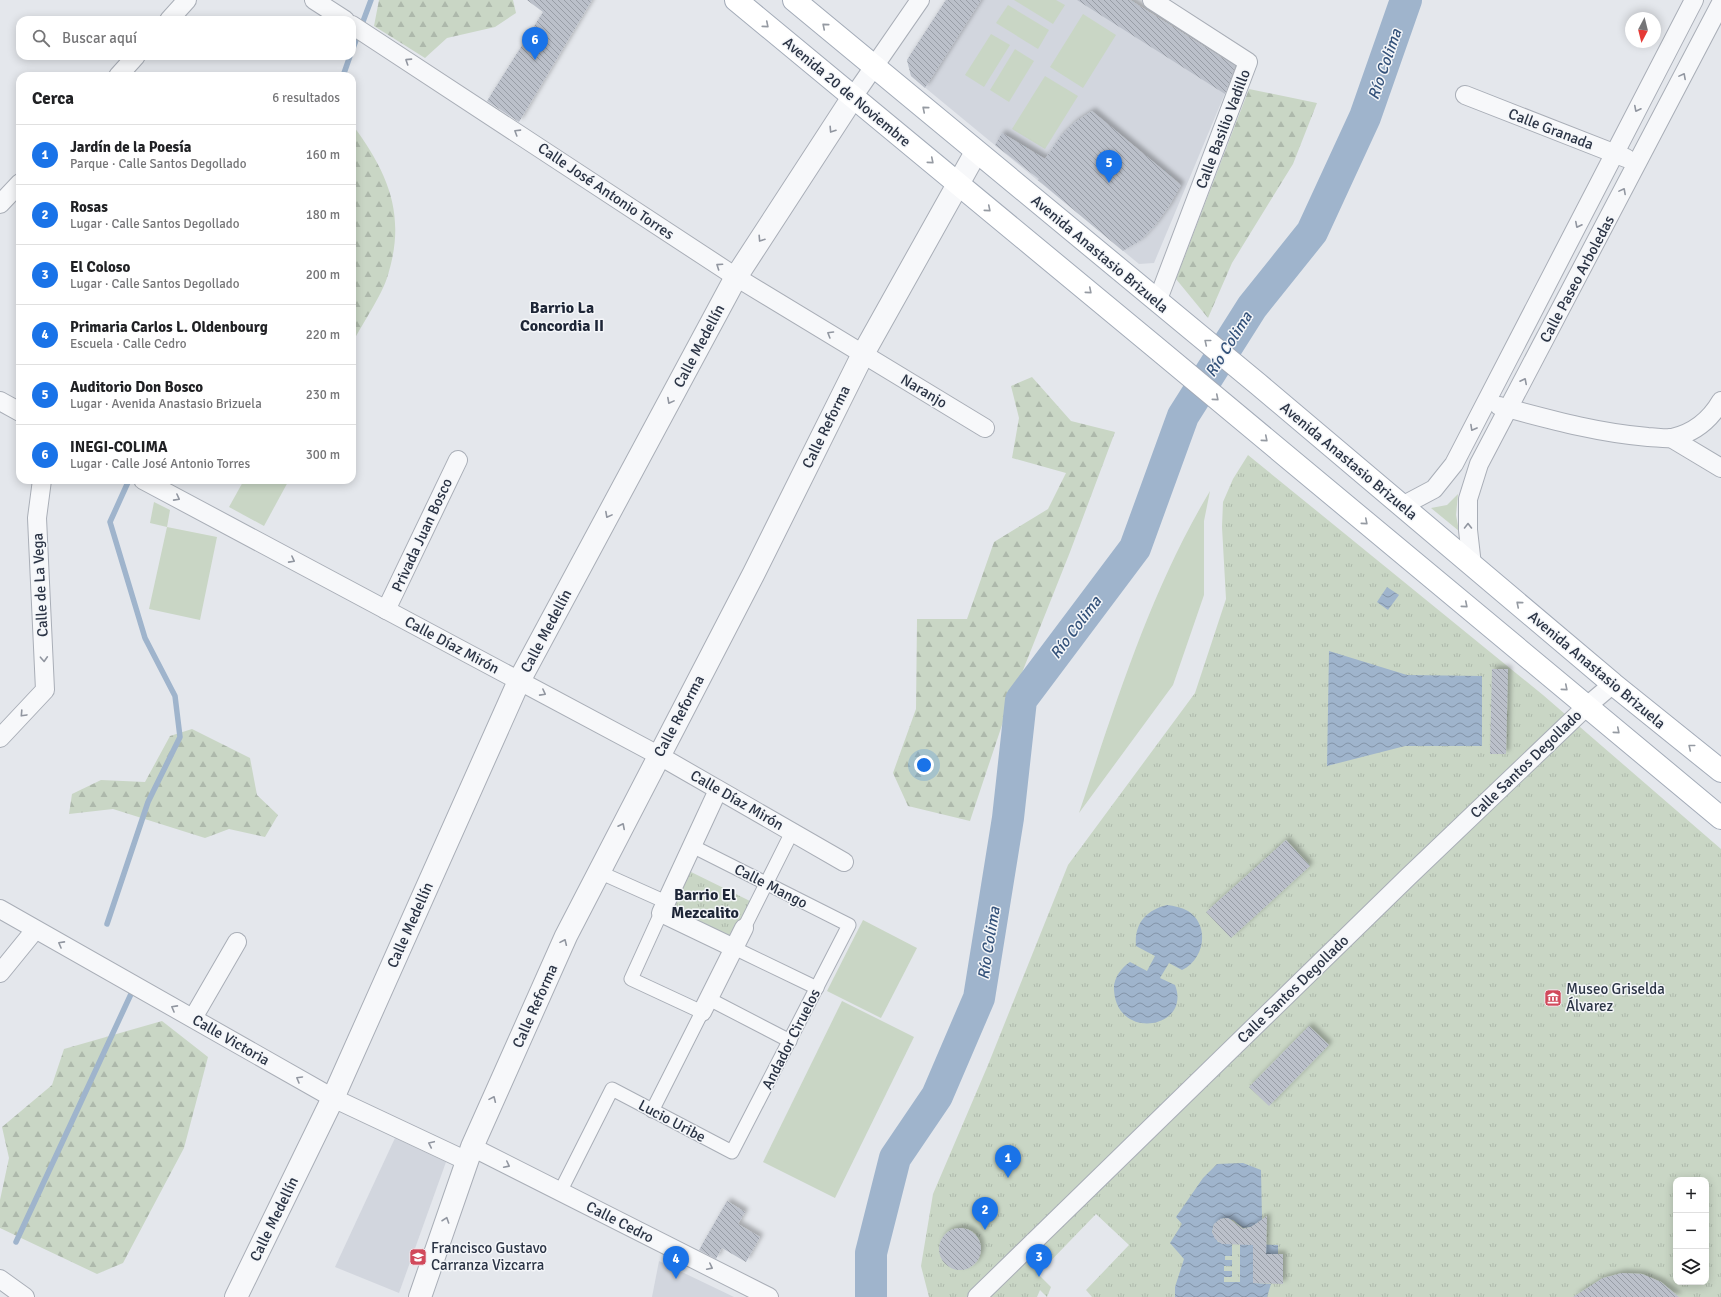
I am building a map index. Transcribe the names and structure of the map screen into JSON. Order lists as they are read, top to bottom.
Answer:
{
  "streets": {
    "main road": ["Avenida 20 de Noviembre", "Avenida Anastasio Brizuela"],
    "street": [
      "Calle Basilio Vadillo",
      "Calle Granada",
      "Calle José Antonio Torres",
      "Calle Paseo Arboledas",
      "Calle Medellín",
      "Naranjo",
      "Calle Reforma",
      "Privada Juan Bosco",
      "Calle de La Vega",
      "Calle Díaz Mirón",
      "Calle Santos Degollado",
      "Calle Mango",
      "Andador Ciruelos",
      "Calle Victoria",
      "Lucio Uribe",
      "Calle Cedro"
    ]
  },
  "crossings": [
    ["Avenida 20 de Noviembre", "Calle Medellín"],
    ["Avenida 20 de Noviembre", "Calle Reforma"],
    ["Calle Basilio Vadillo", "Avenida Anastasio Brizuela"],
    ["Calle Granada", "Calle Paseo Arboledas"],
    ["Calle José Antonio Torres", "Calle Medellín"],
    ["Calle José Antonio Torres", "Naranjo"],
    ["Calle José Antonio Torres", "Calle Reforma"],
    ["Avenida Anastasio Brizuela", "Calle Paseo Arboledas"],
    ["Avenida Anastasio Brizuela", "Calle Reforma"],
    ["Avenida Anastasio Brizuela", "Calle Santos Degollado"],
    ["Calle Medellín", "Calle Díaz Mirón"],
    ["Calle Medellín", "Calle Victoria"],
    ["Naranjo", "Calle Reforma"],
    ["Calle Reforma", "Calle Díaz Mirón"],
    ["Calle Reforma", "Calle Victoria"],
    ["Calle Reforma", "Calle Cedro"],
    ["Privada Juan Bosco", "Calle Díaz Mirón"],
    ["Calle Mango", "Andador Ciruelos"],
    ["Andador Ciruelos", "Lucio Uribe"],
    ["Calle Victoria", "Calle Cedro"],
    ["Lucio Uribe", "Calle Cedro"]
  ],
  "one_way": [
    "Calle José Antonio Torres",
    "Calle Medellín",
    "Calle de La Vega",
    "Calle Díaz Mirón",
    "Calle Victoria",
    "Calle Cedro"
  ],
  "districts": ["Barrio La Concordia II", "Barrio El Mezcalito"],
  "water": ["Río Colima"],
  "places": {
    "museum": ["Museo Griselda Álvarez"],
    "school or university": ["Francisco Gustavo Carranza Vizcarra"]
  },
  "north": "bottom",
  "page": {
    "search": "Buscar aquí",
    "pins": [
      "6",
      "5",
      "1",
      "2",
      "3",
      "4"
    ],
    "heading": ["Cerca", "6 resultados"],
    "list": [
      {
        "mark": "1",
        "name": "Jardín de la Poesía",
        "note": "Parque · Calle Santos Degollado",
        "value": "160 m"
      },
      {
        "mark": "2",
        "name": "Rosas",
        "note": "Lugar · Calle Santos Degollado",
        "value": "180 m"
      },
      {
        "mark": "3",
        "name": "El Coloso",
        "note": "Lugar · Calle Santos Degollado",
        "value": "200 m"
      },
      {
        "mark": "4",
        "name": "Primaria Carlos L. Oldenbourg",
        "note": "Escuela · Calle Cedro",
        "value": "220 m"
      },
      {
        "mark": "5",
        "name": "Auditorio Don Bosco",
        "note": "Lugar · Avenida Anastasio Brizuela",
        "value": "230 m"
      },
      {
        "mark": "6",
        "name": "INEGI-COLIMA",
        "note": "Lugar · Calle José Antonio Torres",
        "value": "300 m"
      }
    ],
    "map_buttons": ["+", "−"]
  }
}
